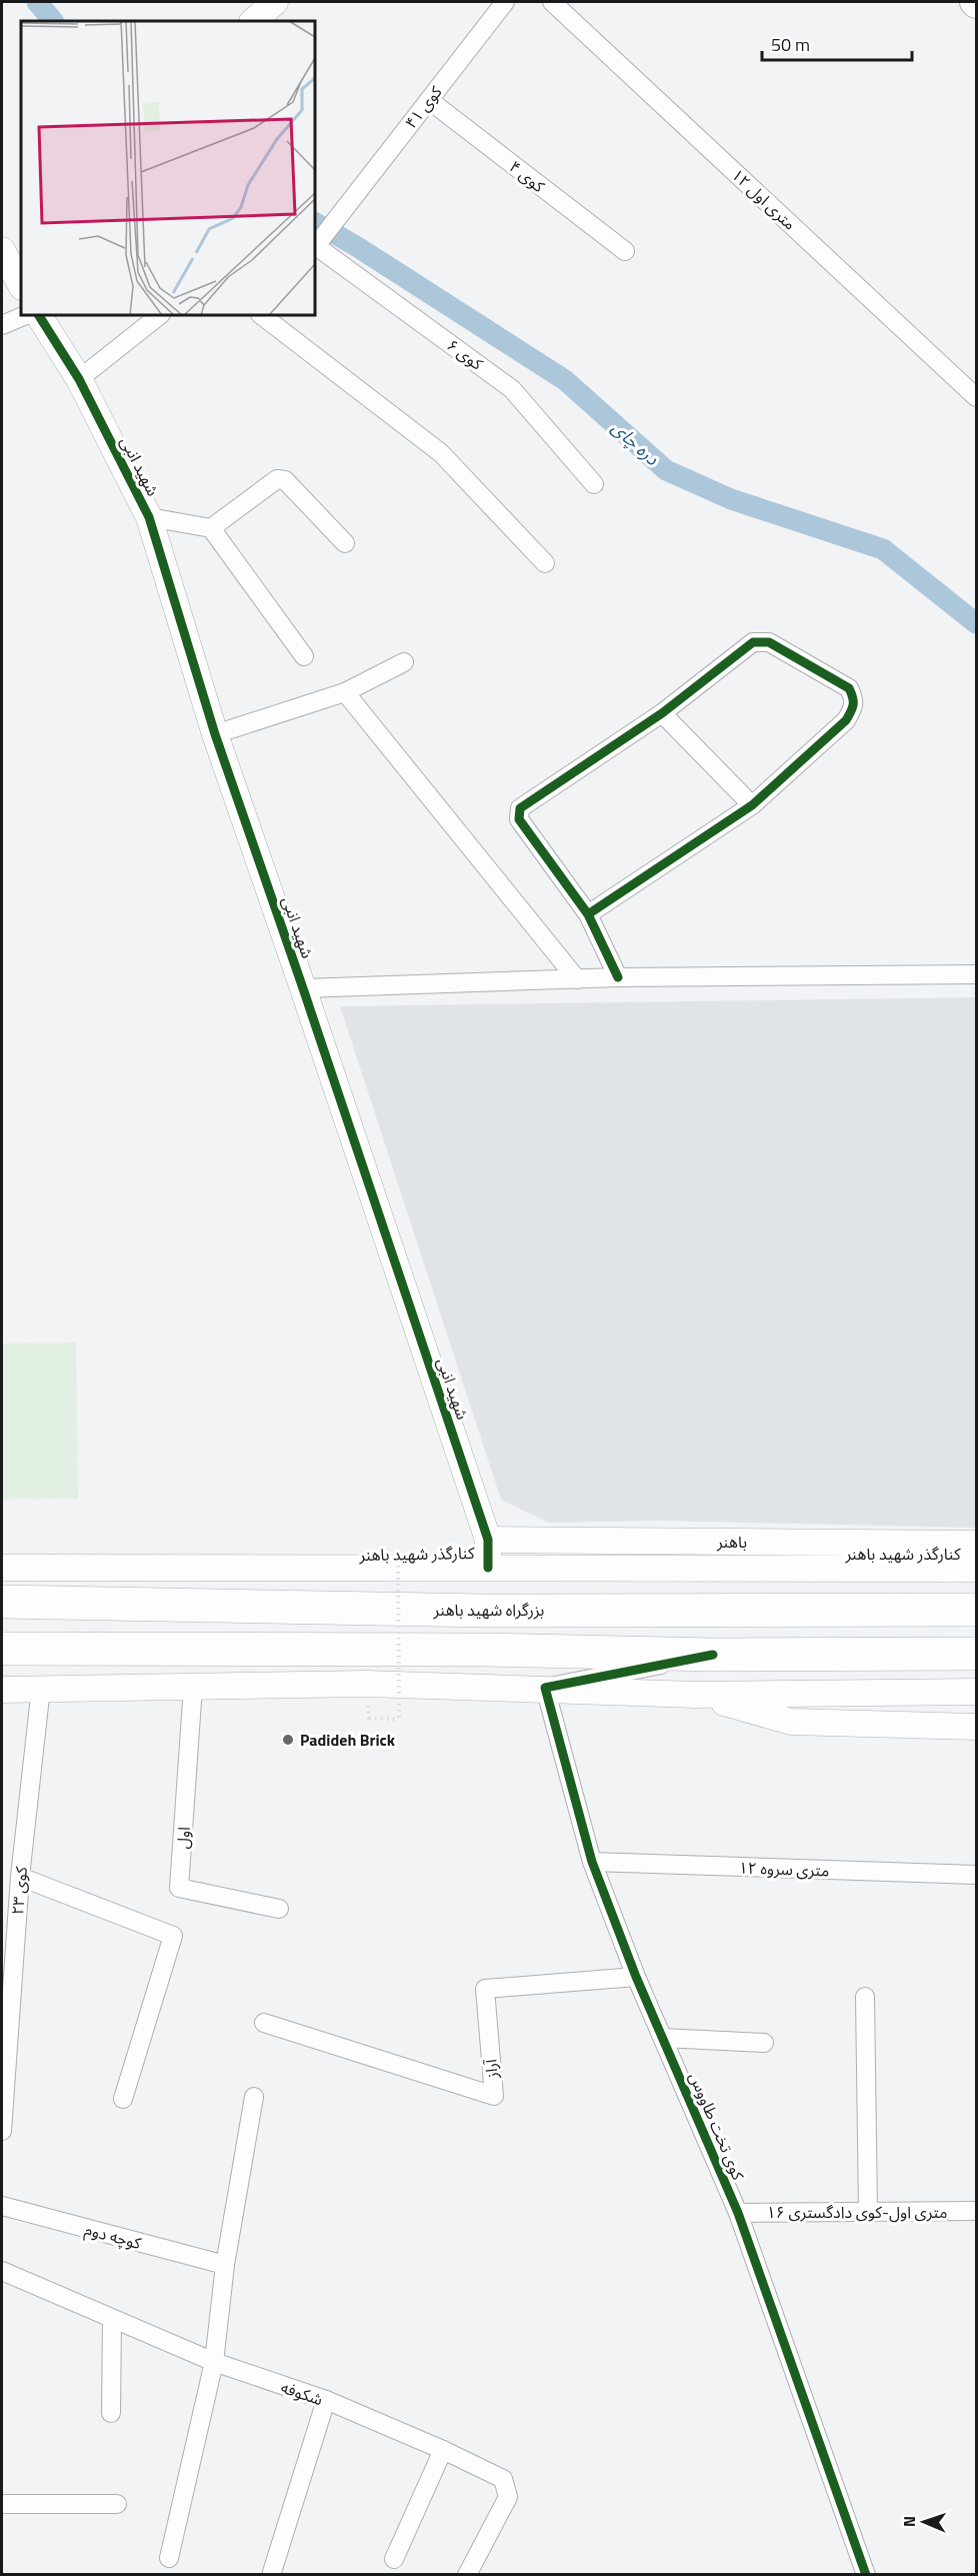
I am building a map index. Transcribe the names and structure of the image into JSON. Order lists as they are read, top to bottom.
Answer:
{
  "streets": {
    "highway": ["بزرگراه شهید باهنر"],
    "street": [
      "کوی ۴۱",
      "کوی ۴",
      "۱۲ متری اول",
      "کوی ۶",
      "شهید انبی",
      "باهنر",
      "کنارگذر شهید باهنر",
      "اول",
      "۱۲ متری سروه",
      "کوی ۲۳",
      "آراز",
      "کوی تخت طاووس",
      "۱۶ متری اول-کوی دادگستری",
      "کوچه دوم",
      "شکوفه"
    ]
  },
  "crossings": [
    ["کوی ۴۱", "کوی ۴"],
    ["کوی ۴۱", "کوی ۶"],
    ["شهید انبی", "باهنر"],
    ["شهید انبی", "کنارگذر شهید باهنر"],
    ["۱۲ متری سروه", "کوی تخت طاووس"],
    ["آراز", "کوی تخت طاووس"],
    ["کوی تخت طاووس", "۱۶ متری اول-کوی دادگستری"]
  ],
  "water": ["دره چای"],
  "places": ["Padideh Brick"],
  "scale_bar": "50 m",
  "north": "left"
}
